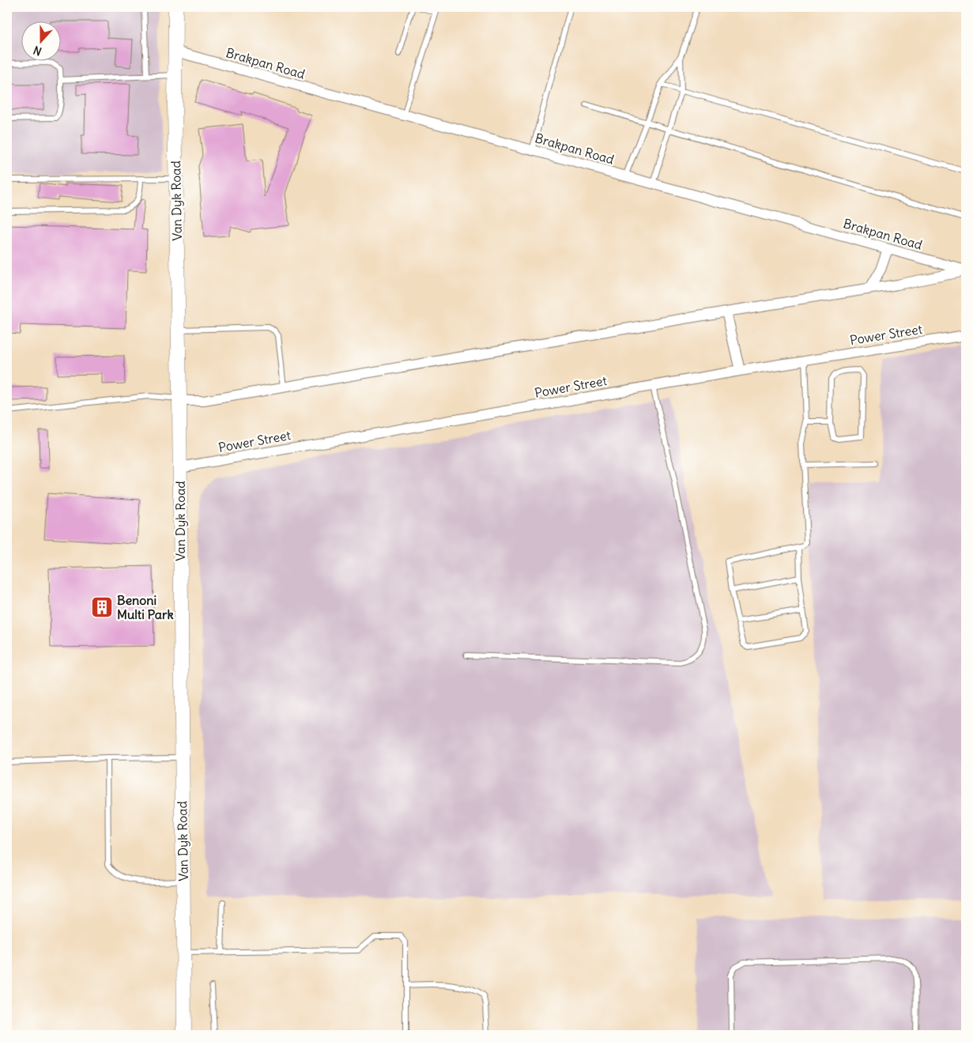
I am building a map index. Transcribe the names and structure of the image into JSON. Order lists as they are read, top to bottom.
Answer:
{
  "streets": {
    "main road": ["Van Dyk Road"],
    "street": ["Brakpan Road", "Power Street"]
  },
  "crossings": [
    ["Brakpan Road", "Van Dyk Road"],
    ["Van Dyk Road", "Power Street"]
  ],
  "places": {
    "building": ["Benoni Multi Park"]
  },
  "north": "bottom"
}
